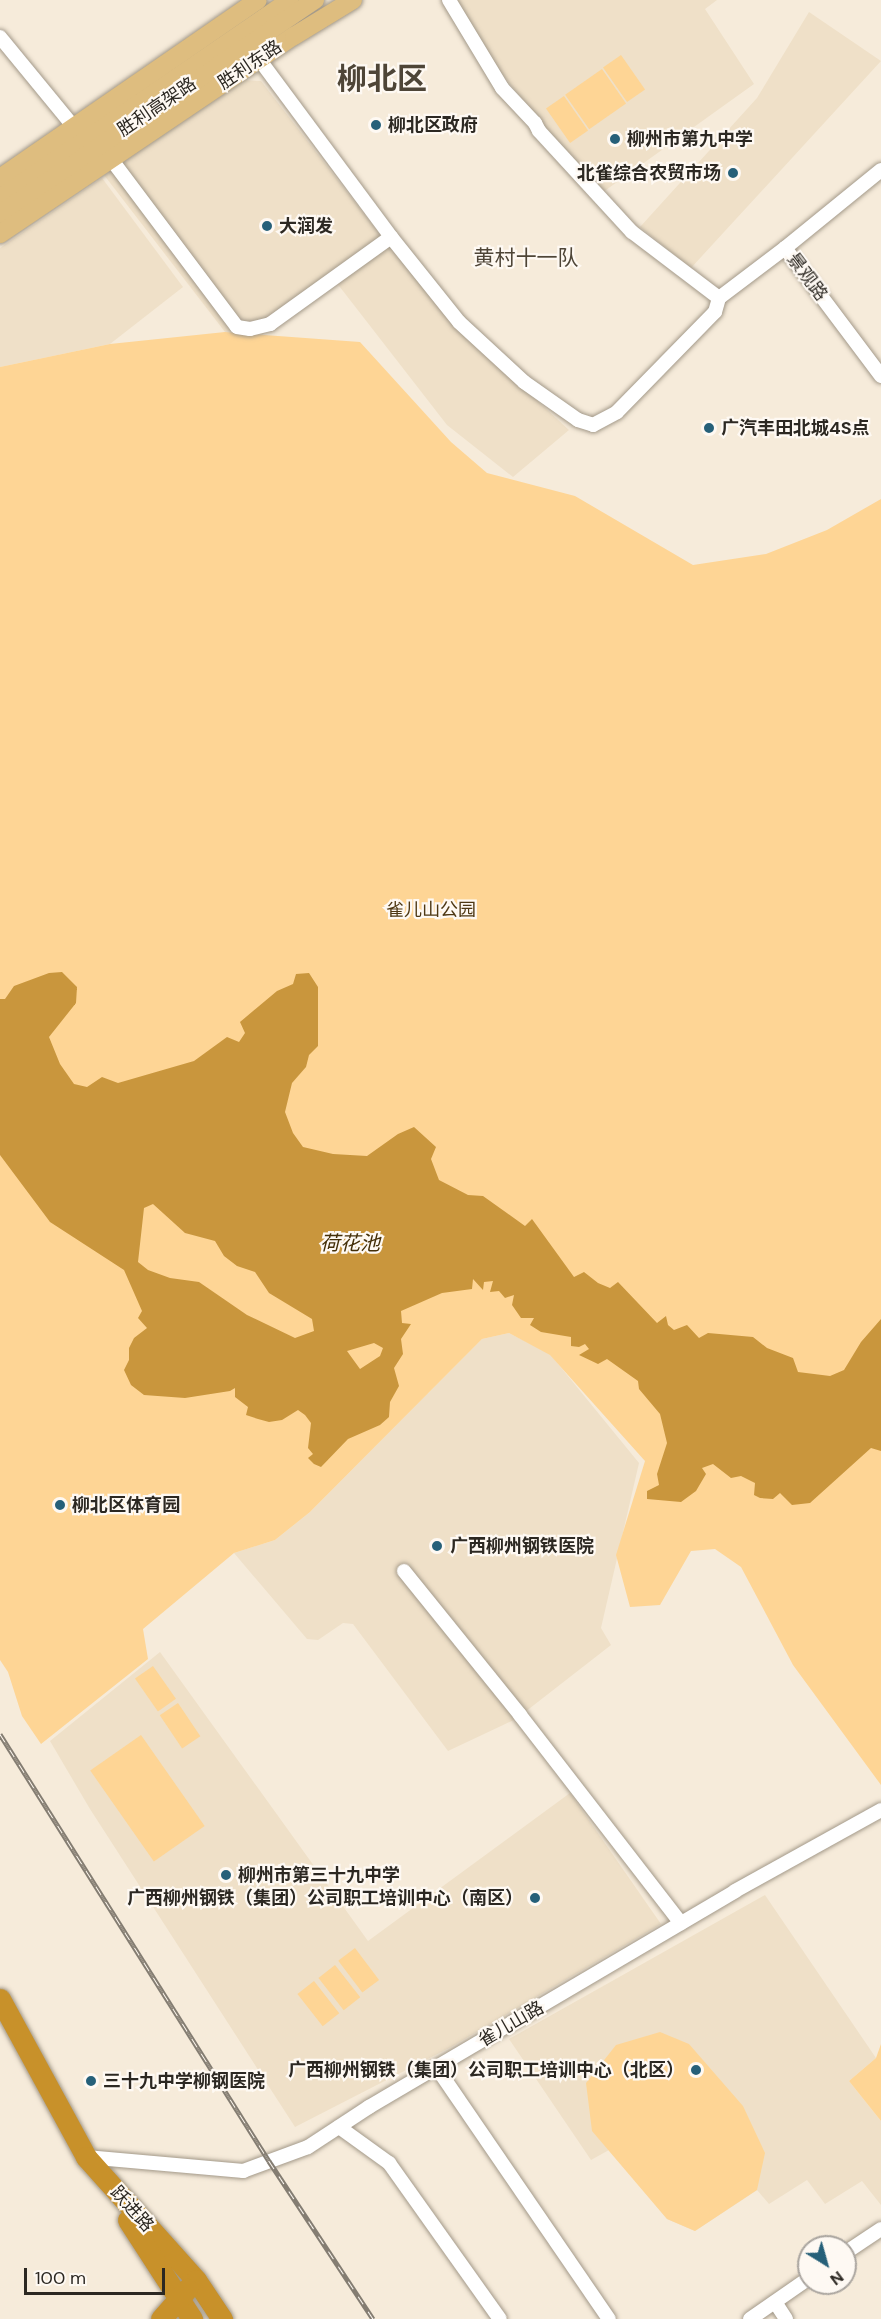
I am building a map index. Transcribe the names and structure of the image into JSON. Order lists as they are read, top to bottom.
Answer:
{
  "streets": {
    "highway": ["跃进路"],
    "main road": ["胜利东路", "胜利高架路"],
    "street": ["景观路", "雀儿山路"]
  },
  "crossings": [
    ["雀儿山路", "跃进路"]
  ],
  "districts": ["柳北区", "黄村十一队"],
  "water": ["荷花池"],
  "parks": ["雀儿山公园"],
  "places": [
    "柳北区政府",
    "柳州市第九中学",
    "北雀综合农贸市场",
    "大润发",
    "广汽丰田北城4S点",
    "柳北区体育园",
    "广西柳州钢铁医院",
    "柳州市第三十九中学",
    "广西柳州钢铁（集团）公司职工培训中心（南区）",
    "广西柳州钢铁（集团）公司职工培训中心（北区）",
    "三十九中学柳钢医院"
  ],
  "scale_bar": "100 m",
  "north": "bottom right"
}
